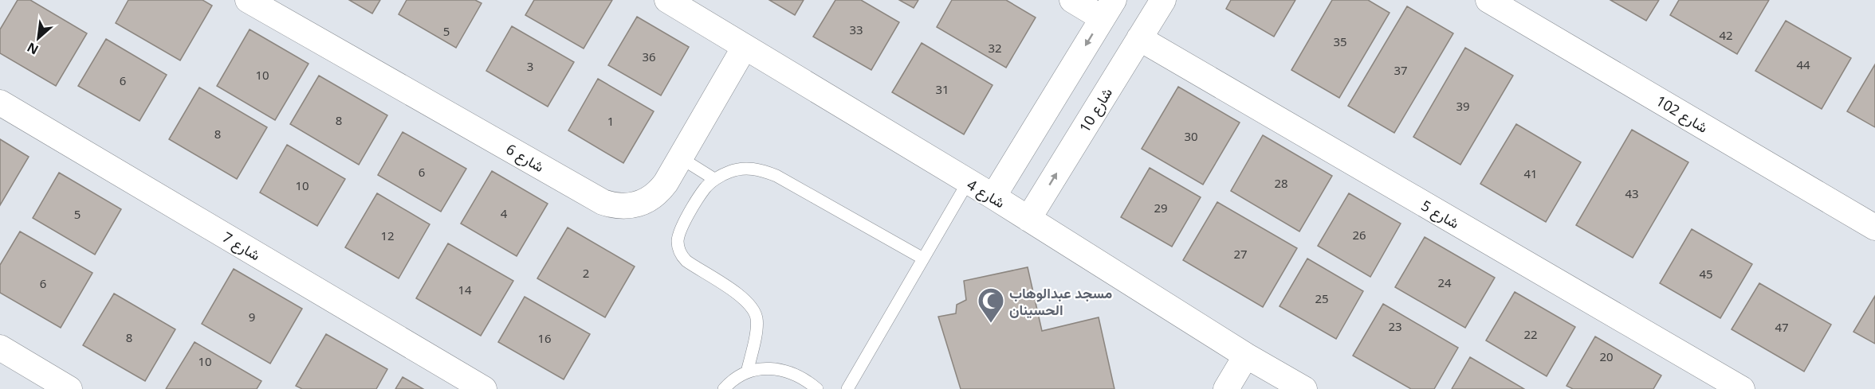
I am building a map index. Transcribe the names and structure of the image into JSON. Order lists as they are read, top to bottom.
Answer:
{
  "streets": {
    "street": [
      "شارع 10",
      "شارع 102",
      "شارع 6",
      "شارع 4",
      "شارع 5",
      "شارع 7"
    ]
  },
  "crossings": [
    ["شارع 10", "شارع 4"],
    ["شارع 10", "شارع 5"],
    ["شارع 6", "شارع 4"]
  ],
  "places": {
    "mosque": ["مسجد عبدالوهاب الحسينان"]
  },
  "house_numbers": [
    "33",
    "5",
    "42",
    "35",
    "32",
    "36",
    "44",
    "3",
    "37",
    "10",
    "6",
    "31",
    "39",
    "8",
    "1",
    "8",
    "30",
    "6",
    "41",
    "28",
    "10",
    "43",
    "29",
    "4",
    "5",
    "26",
    "12",
    "27",
    "2",
    "45",
    "24",
    "6",
    "14",
    "25",
    "9",
    "23",
    "47",
    "22",
    "8",
    "16",
    "20",
    "10"
  ],
  "north": "bottom left"
}
